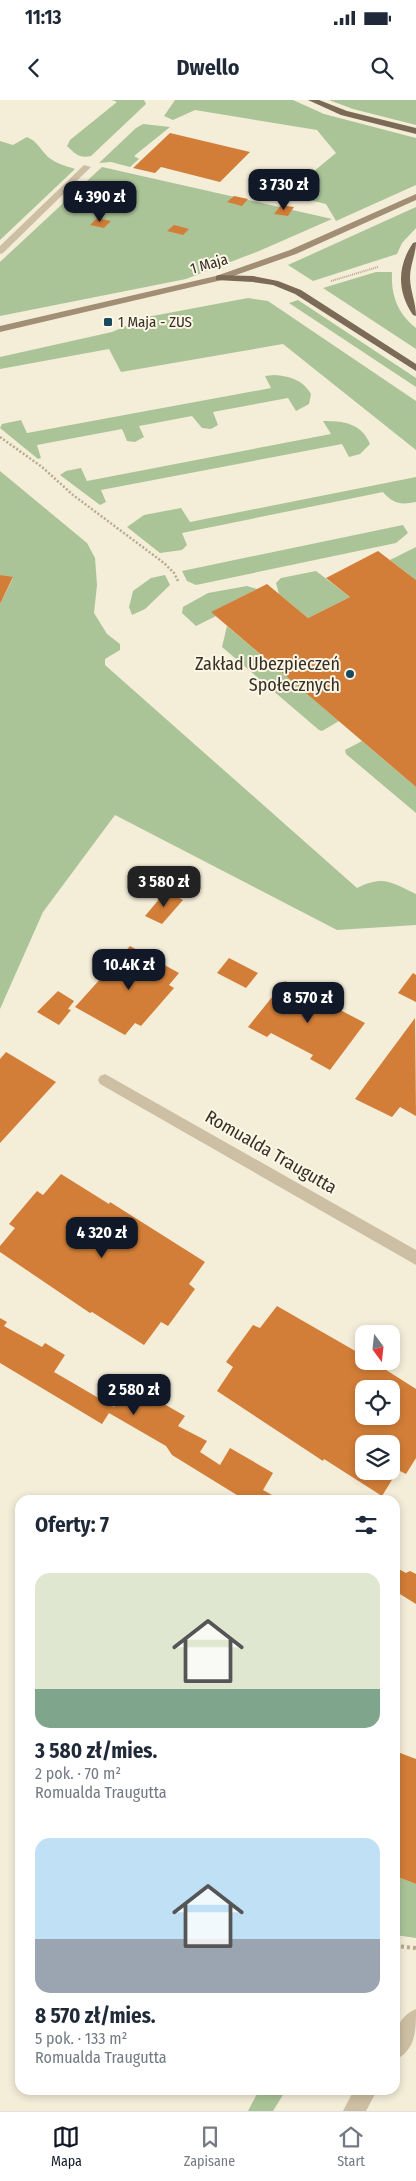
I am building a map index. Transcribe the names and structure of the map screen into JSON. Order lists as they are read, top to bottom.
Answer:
{
  "streets": {
    "street": ["1 Maja", "Romualda Traugutta"]
  },
  "places": {
    "transit": ["1 Maja - ZUS"],
    "other": ["Zakład Ubezpieczeń Społecznych"]
  },
  "north": "bottom",
  "page": {
    "status": "11:13",
    "header": "Dwello",
    "price": [
      "3 730 zł",
      "4 390 zł",
      "3 580 zł",
      "10.4K zł",
      "8 570 zł",
      "4 320 zł",
      "2 580 zł"
    ],
    "heading": "Oferty: 7",
    "list": [
      {
        "name": "3 580 zł/mies.",
        "note": "2 pok. · 70 m² · Romualda Traugutta"
      },
      {
        "name": "8 570 zł/mies.",
        "note": "5 pok. · 133 m² · Romualda Traugutta"
      }
    ],
    "tabs": ["Mapa", "Zapisane", "Start"]
  }
}
